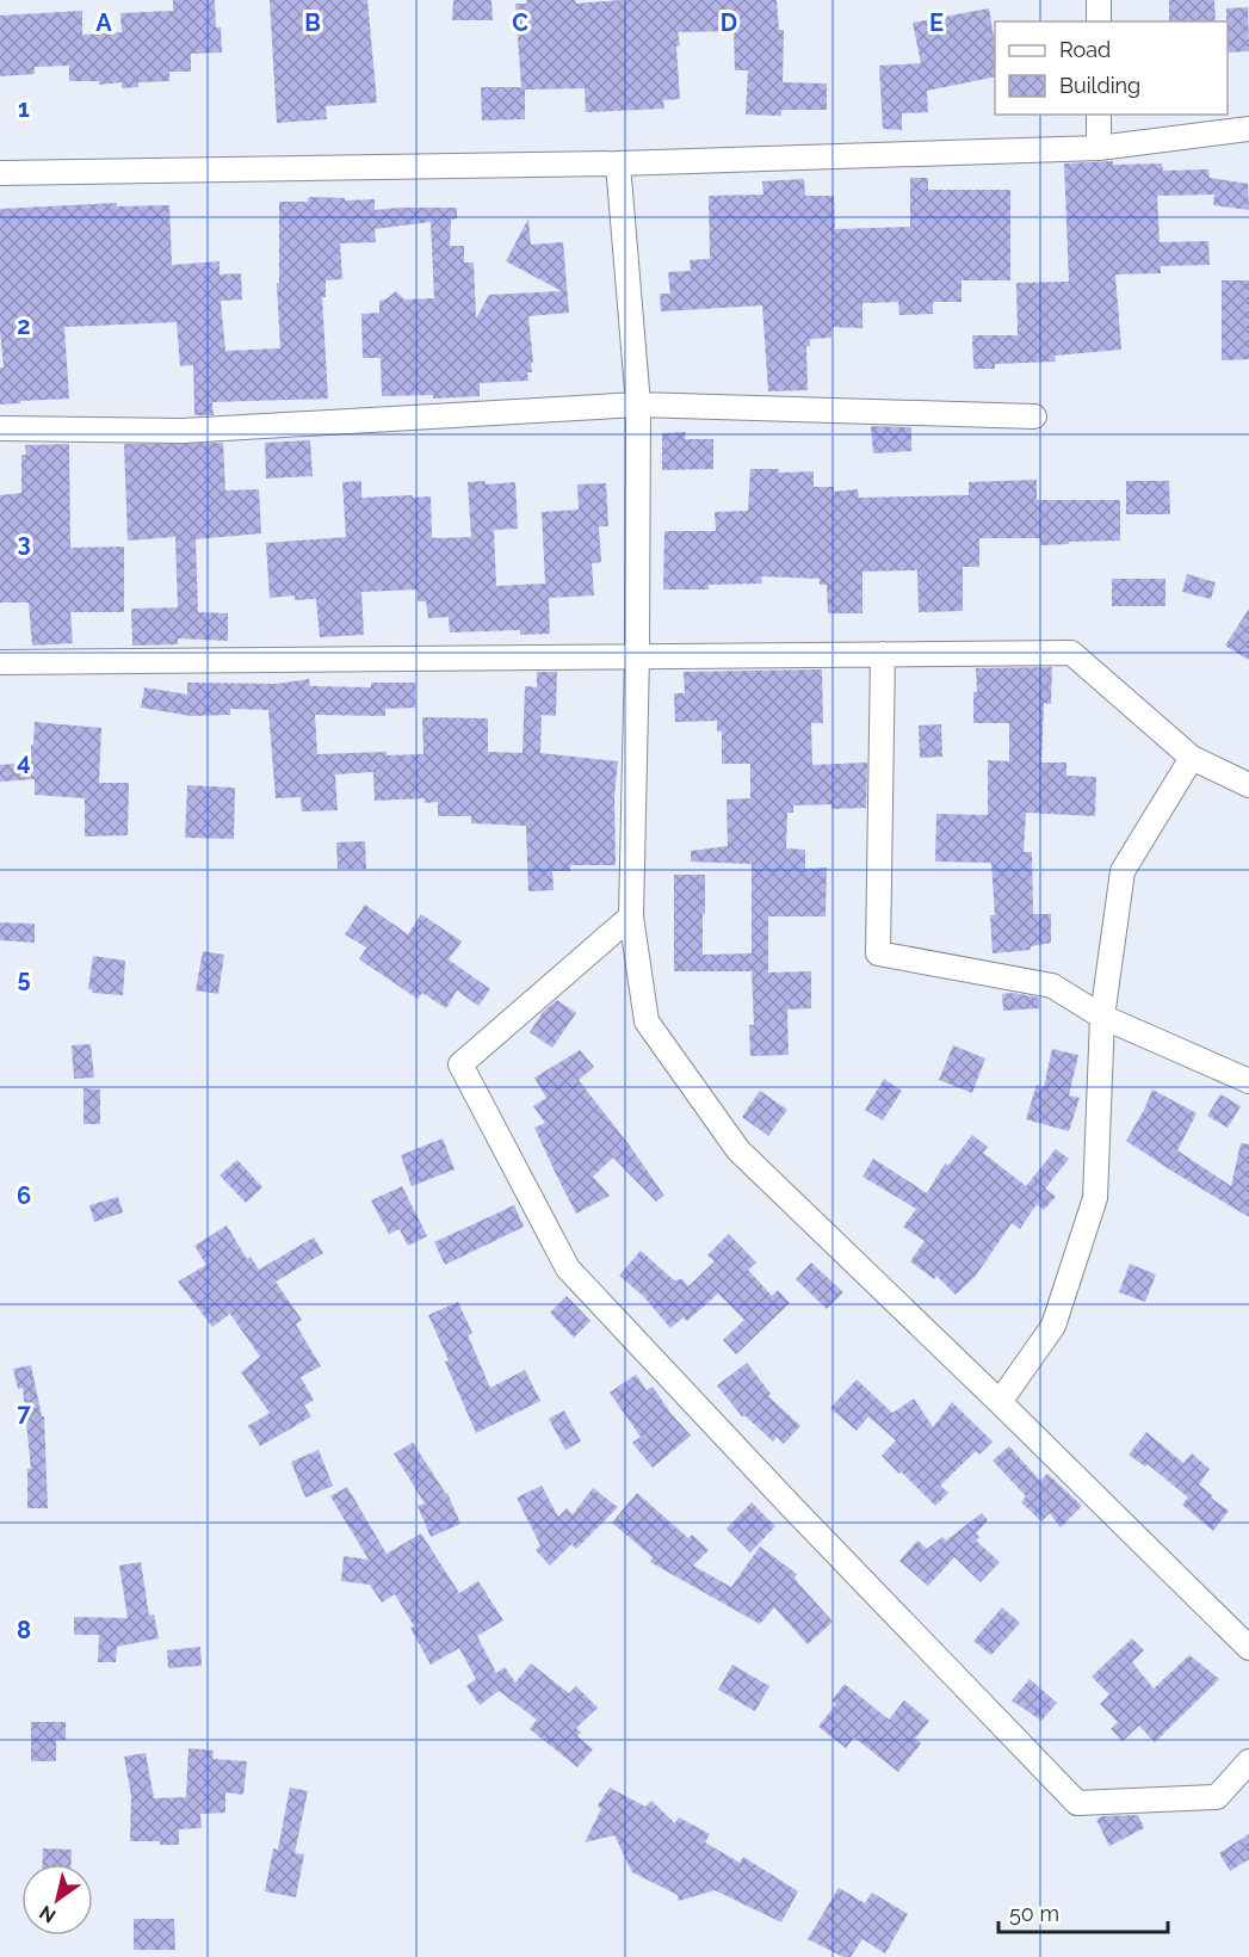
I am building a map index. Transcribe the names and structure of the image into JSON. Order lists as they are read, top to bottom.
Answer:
{
  "legend": ["Road", "Building"],
  "scale_bar": "50 m",
  "north": "bottom left",
  "grid": {
    "columns": [
      "A",
      "B",
      "C",
      "D",
      "E"
    ],
    "rows": [
      "1",
      "2",
      "3",
      "4",
      "5",
      "6",
      "7",
      "8"
    ]
  }
}
